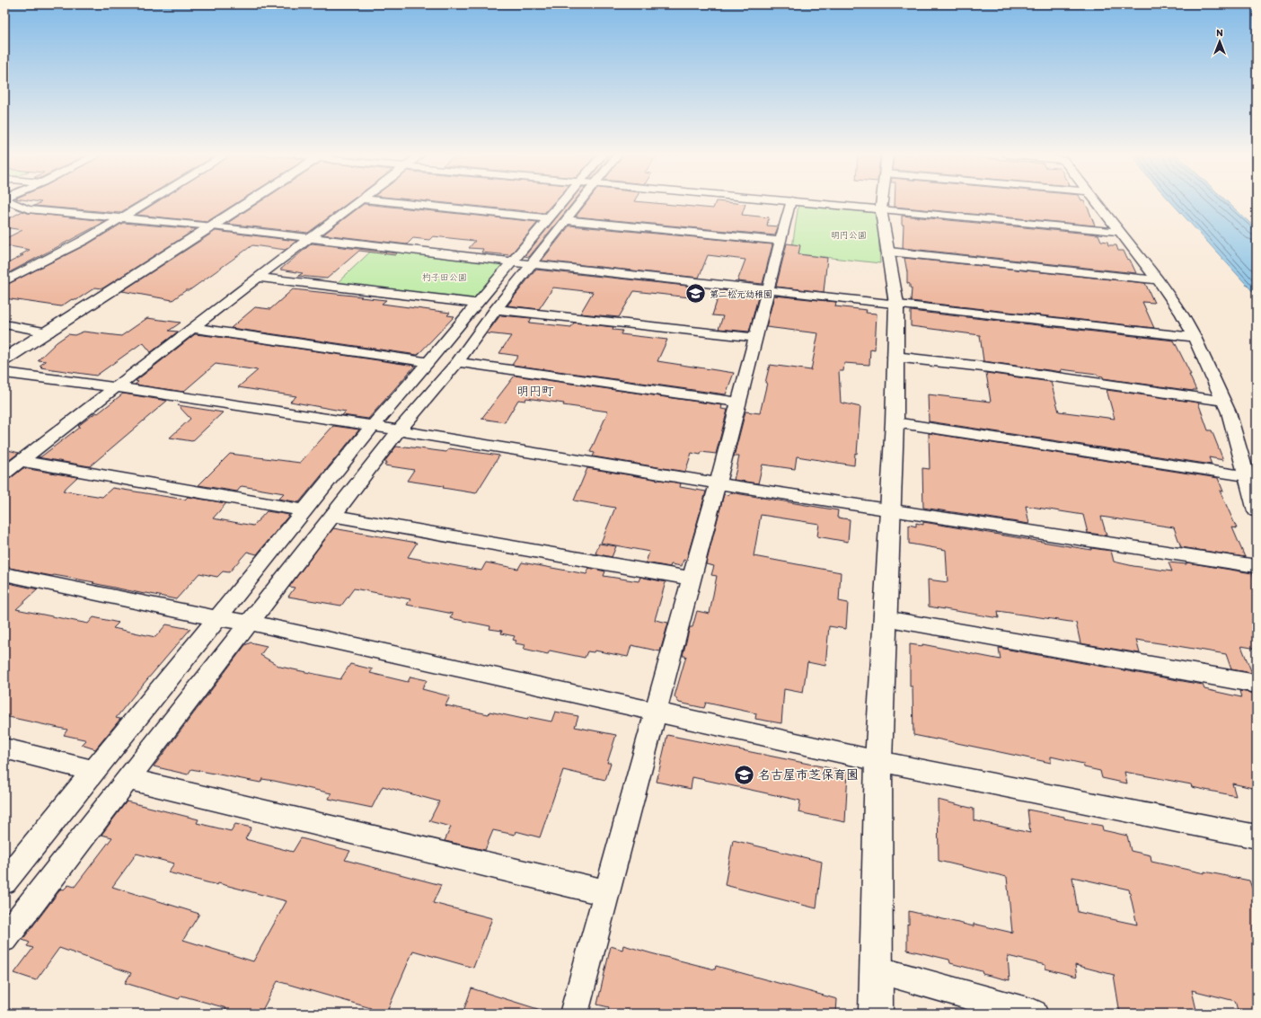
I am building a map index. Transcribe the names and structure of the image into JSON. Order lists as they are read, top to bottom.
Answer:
{
  "districts": ["明円町"],
  "parks": ["明円公園", "杓子田公園"],
  "places": {
    "school or university": ["第二松元幼稚園", "名古屋市芝保育園"]
  },
  "north": "top"
}
